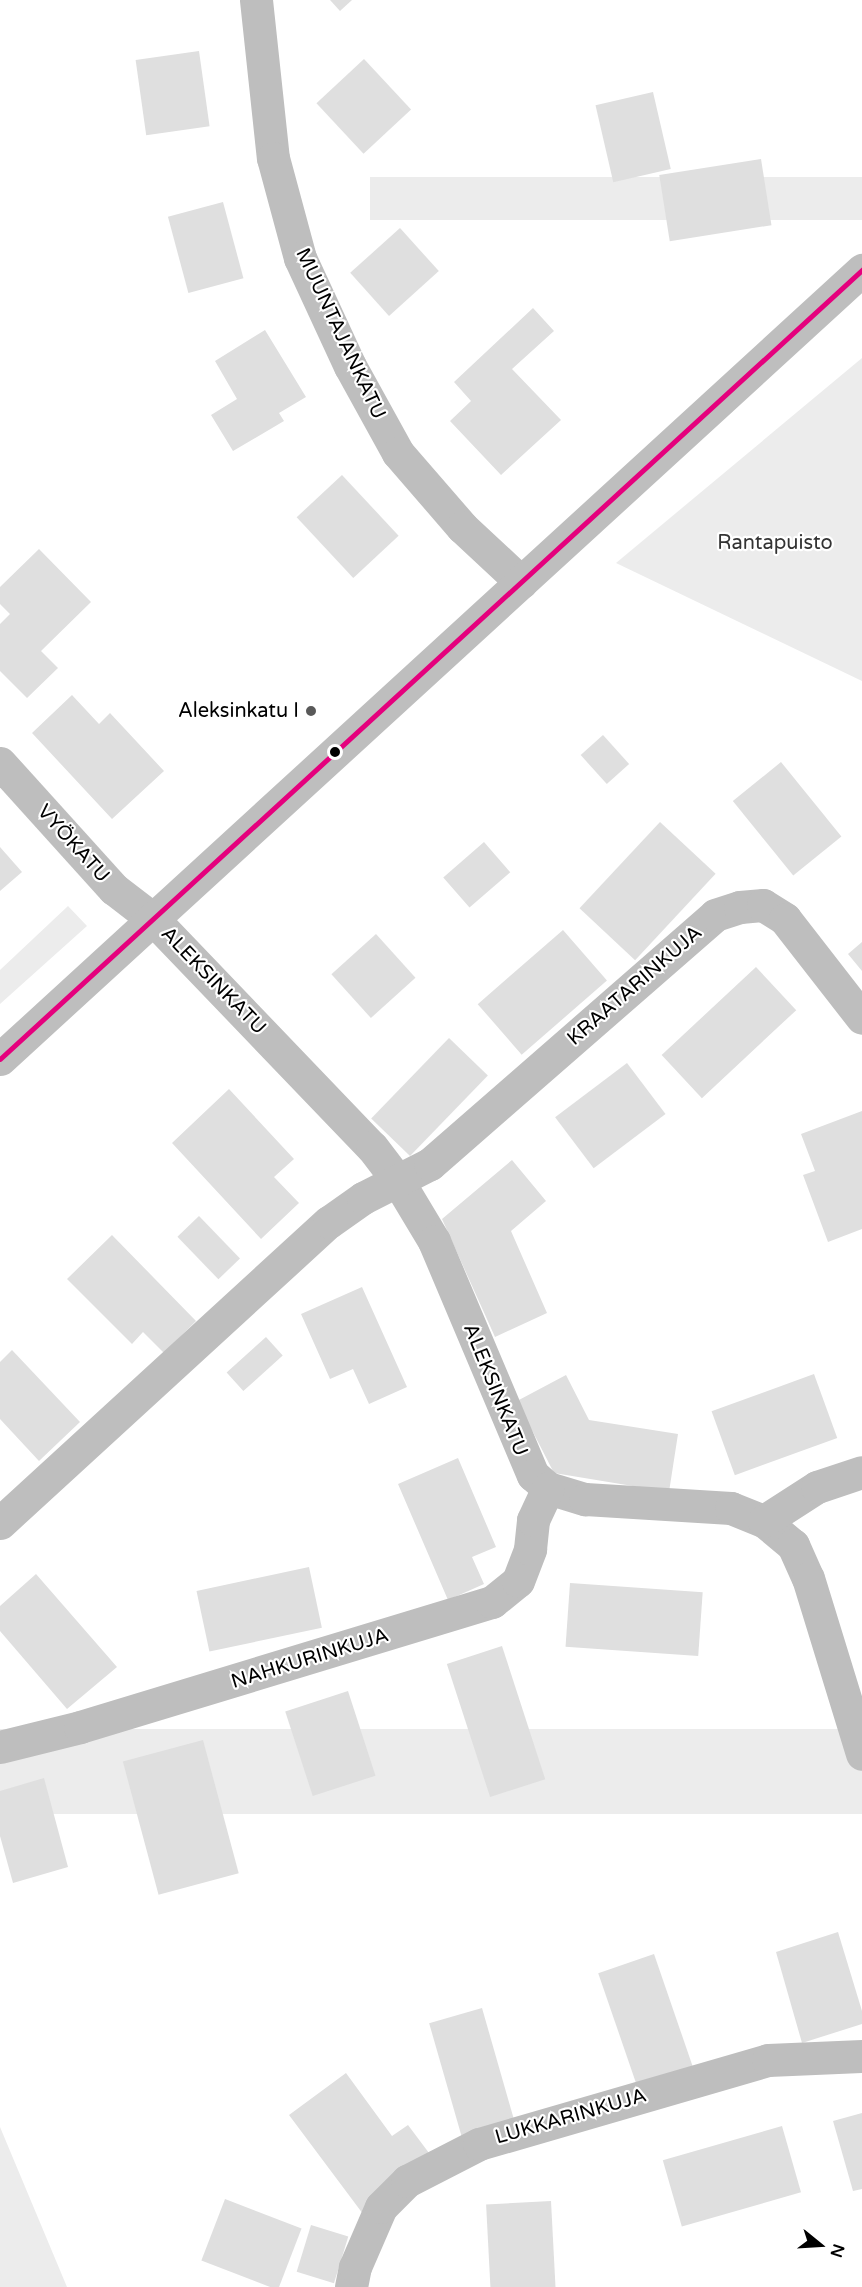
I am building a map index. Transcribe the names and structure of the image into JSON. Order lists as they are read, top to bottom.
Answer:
{
  "streets": {
    "street": [
      "MUUNTAJANKATU",
      "VYÖKATU",
      "ALEKSINKATU",
      "KRAATARINKUJA",
      "NAHKURINKUJA",
      "LUKKARINKUJA"
    ]
  },
  "crossings": [
    ["VYÖKATU", "ALEKSINKATU"],
    ["ALEKSINKATU", "KRAATARINKUJA"],
    ["ALEKSINKATU", "NAHKURINKUJA"]
  ],
  "parks": ["Rantapuisto"],
  "places": ["Aleksinkatu I"],
  "north": "right"
}
